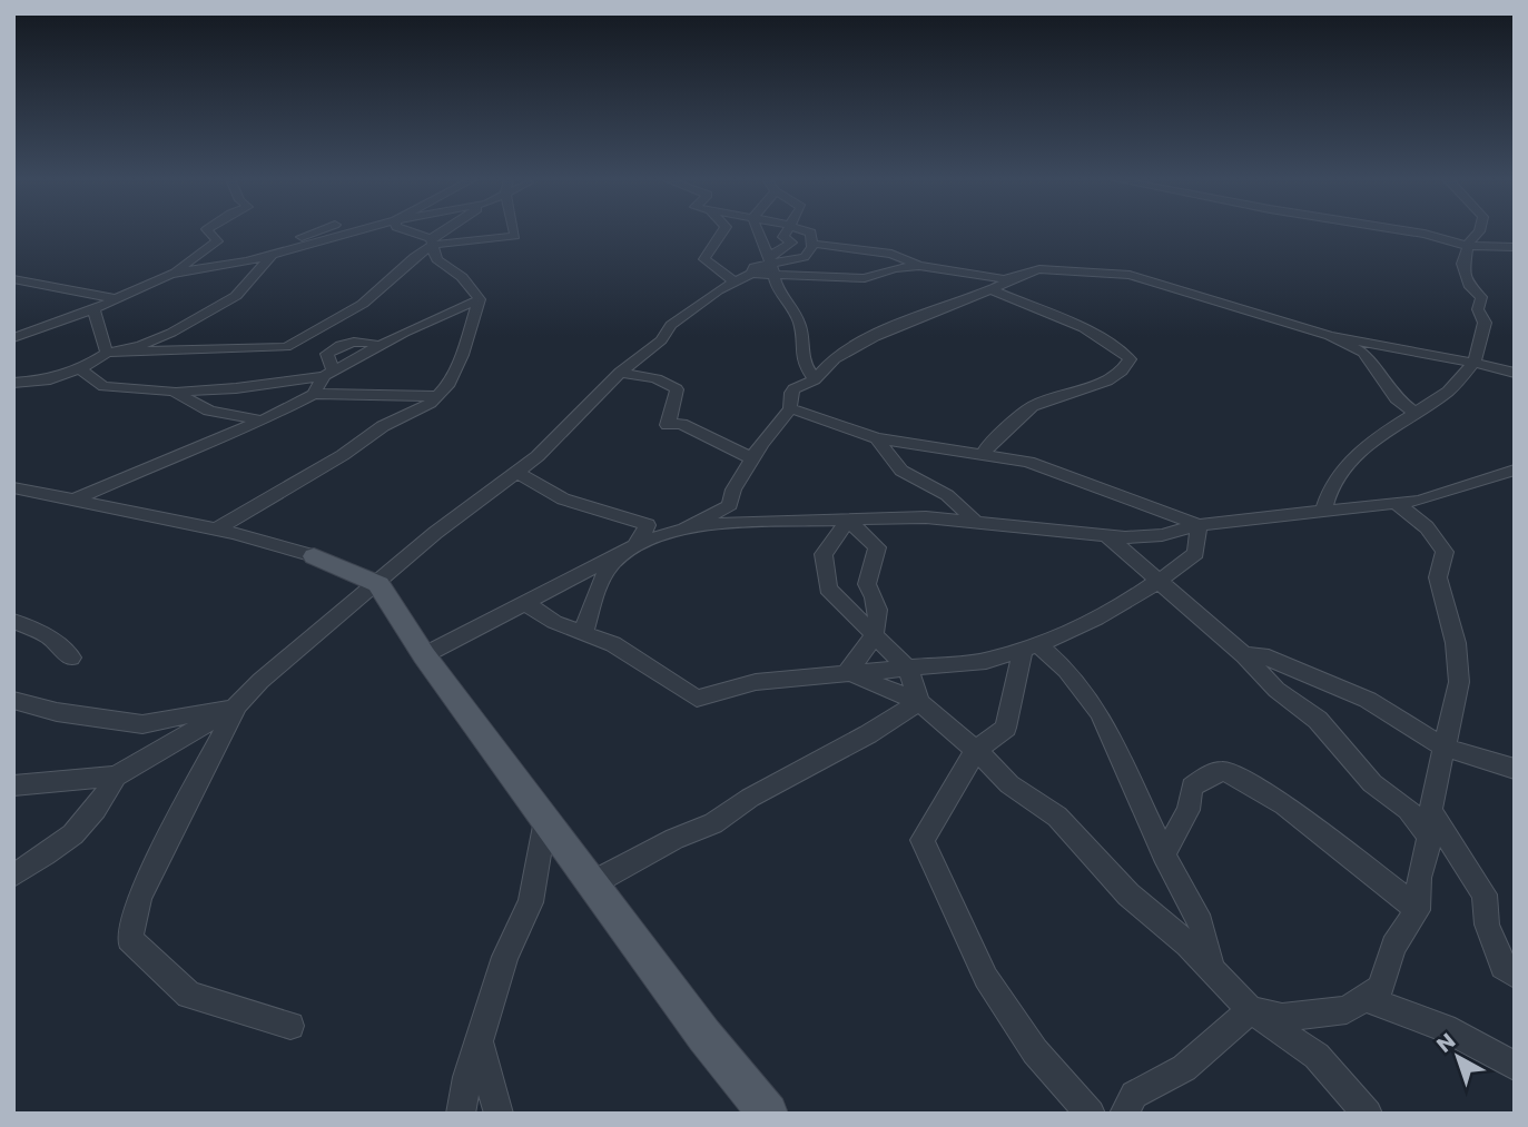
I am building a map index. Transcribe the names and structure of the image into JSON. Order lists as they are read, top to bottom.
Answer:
{
  "north": "top left"
}
